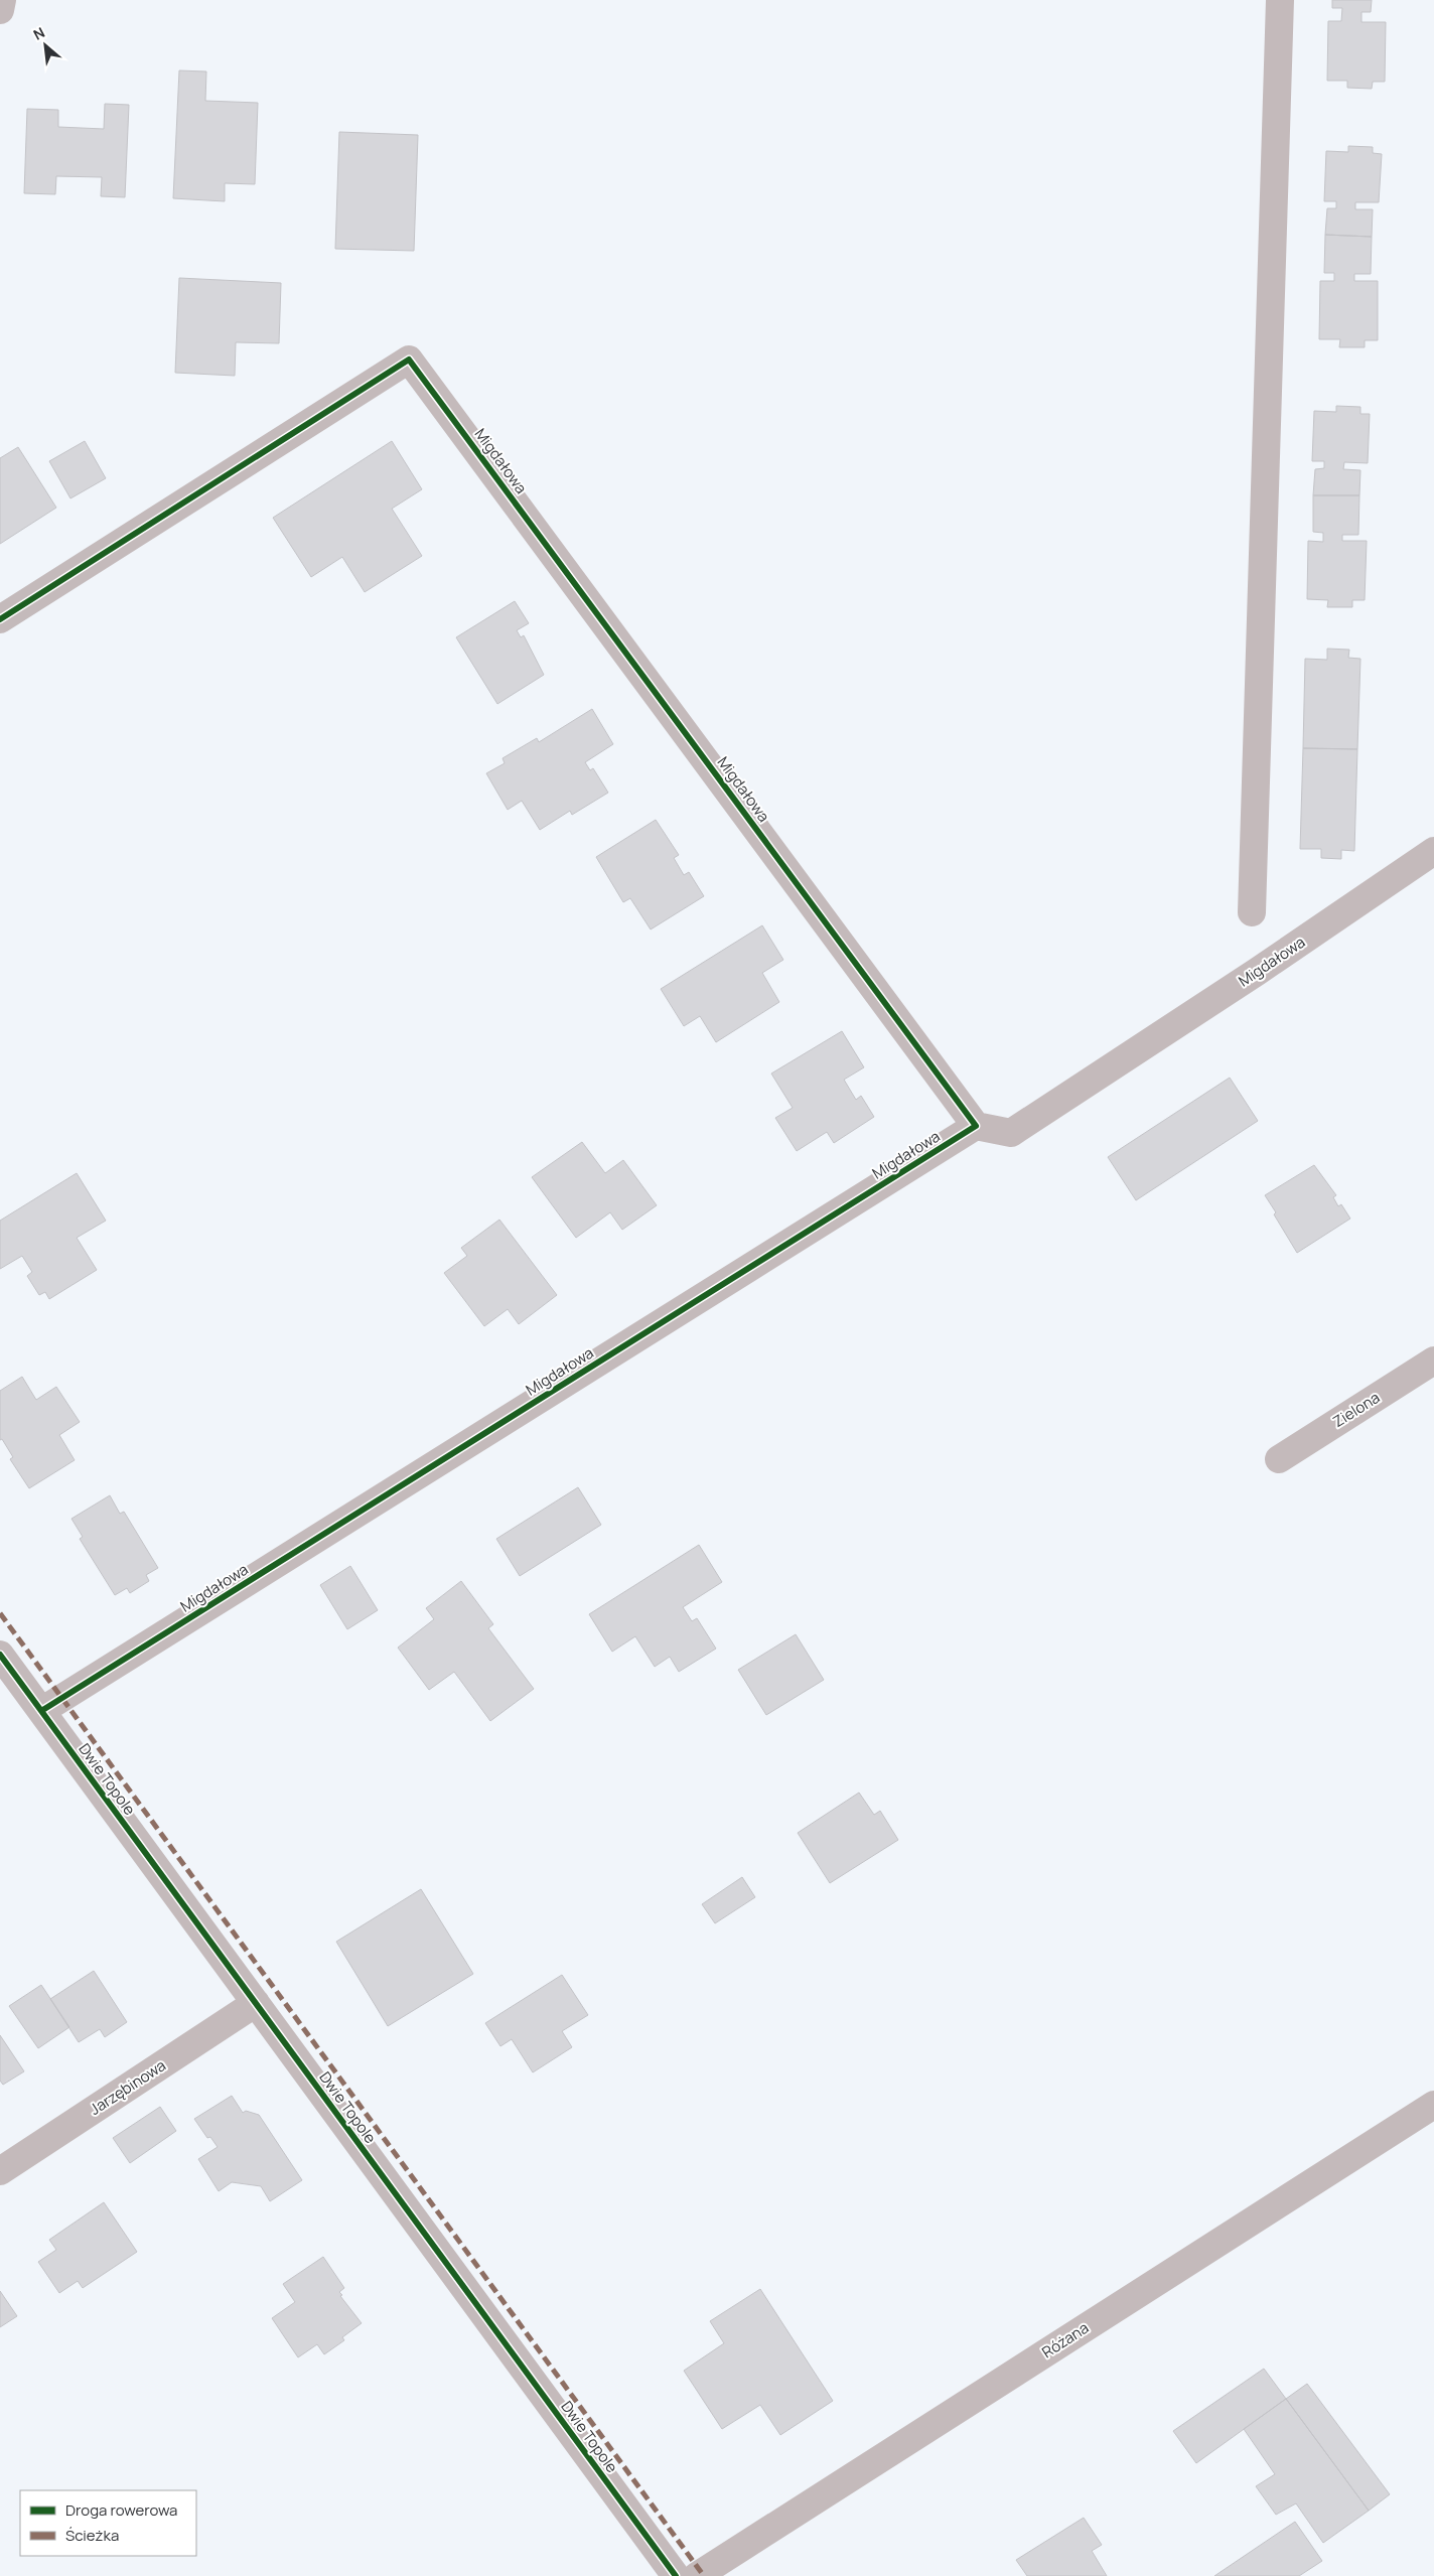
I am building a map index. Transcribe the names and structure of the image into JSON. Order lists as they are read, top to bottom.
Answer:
{
  "streets": {
    "street": [
      "Migdałowa",
      "Zielona",
      "Dwie Topole",
      "Jarzębinowa",
      "Różana"
    ]
  },
  "crossings": [
    ["Migdałowa", "Dwie Topole"],
    ["Dwie Topole", "Jarzębinowa"]
  ],
  "legend": ["Droga rowerowa", "Ścieżka"],
  "north": "top left"
}
